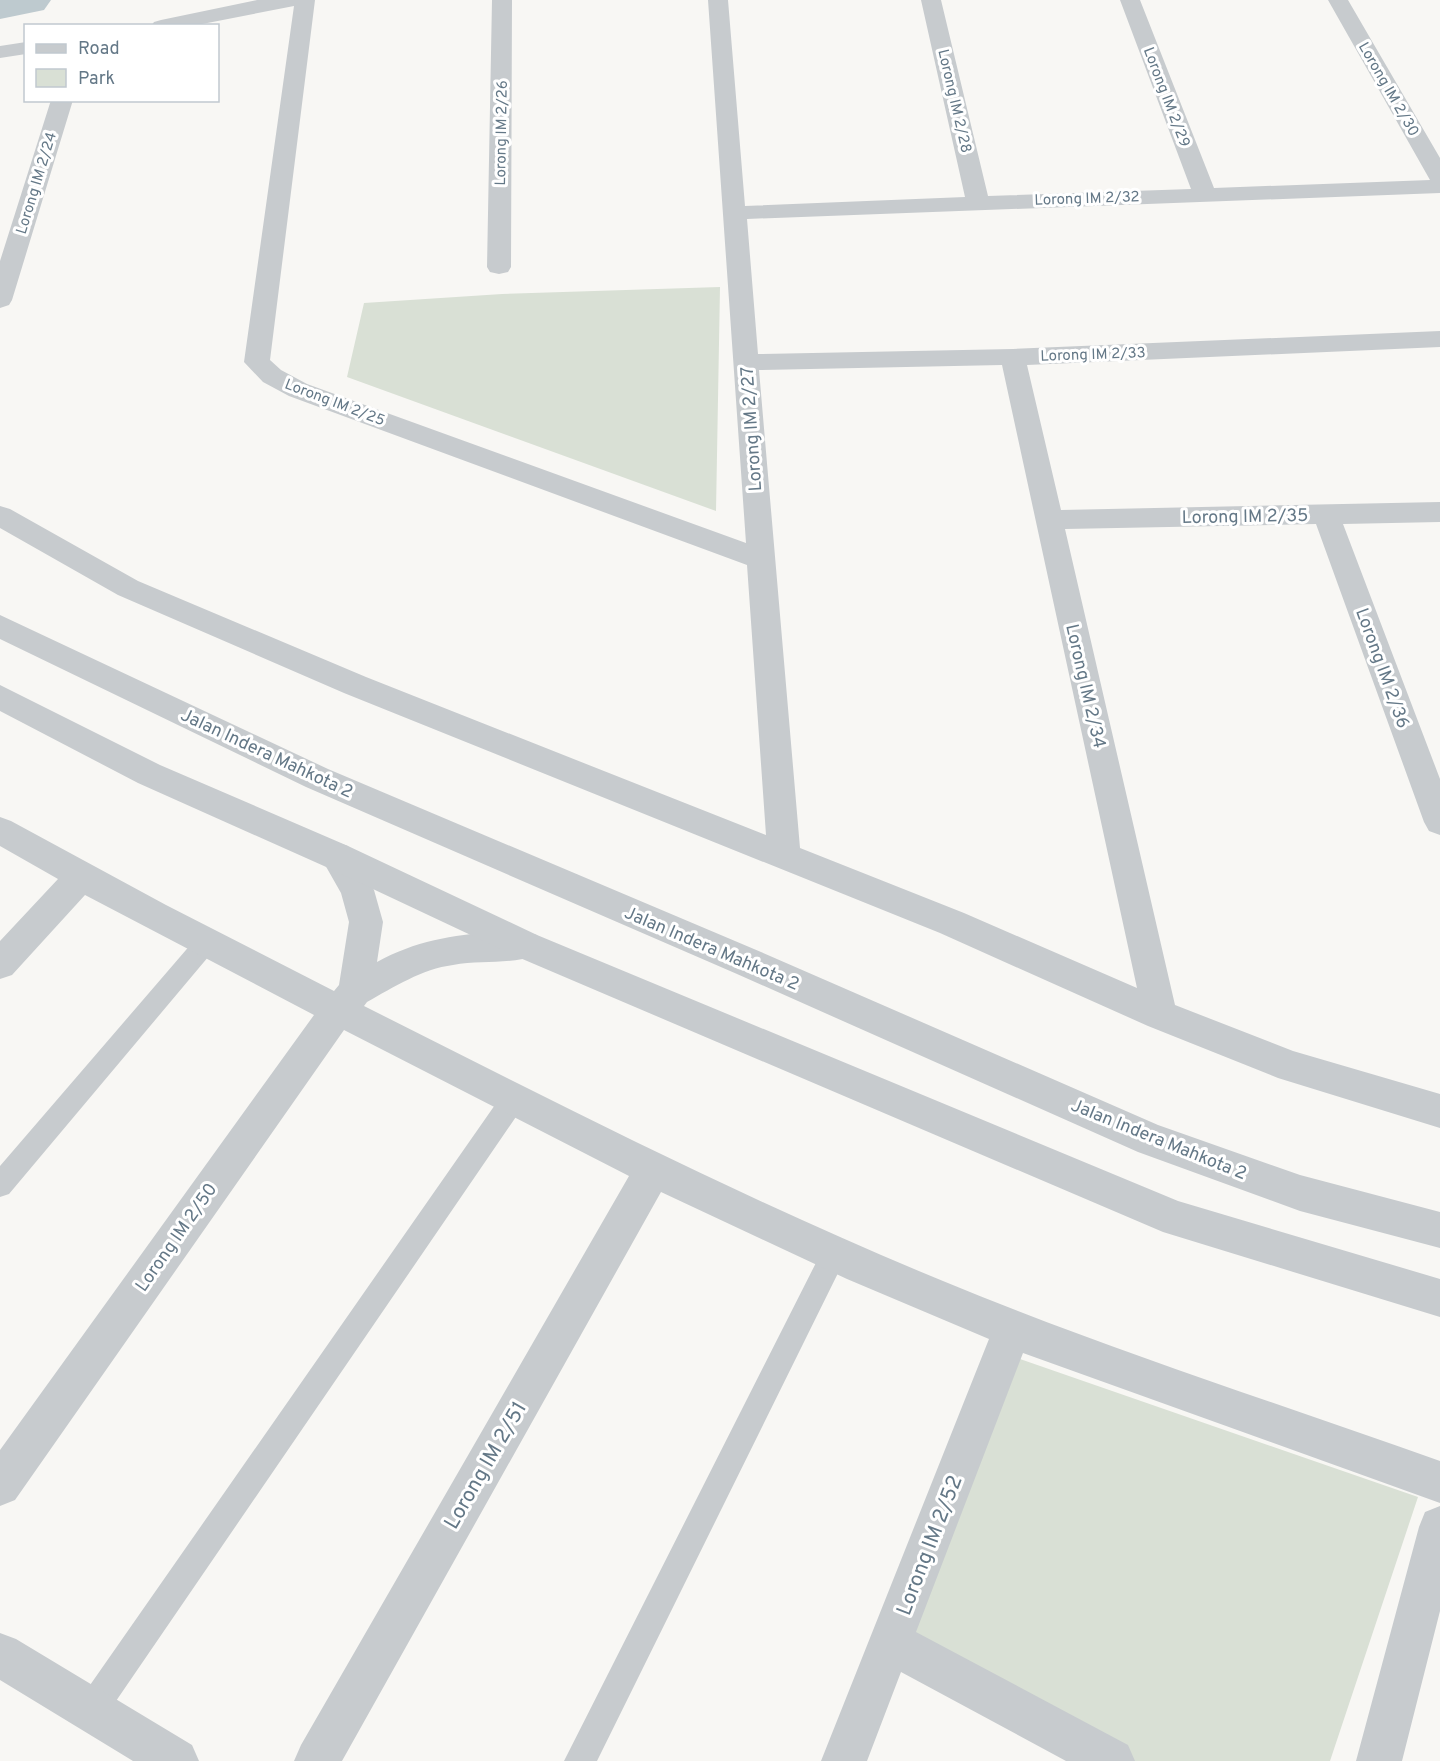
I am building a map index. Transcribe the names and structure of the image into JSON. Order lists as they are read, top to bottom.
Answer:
{
  "streets": {
    "street": [
      "Lorong IM 2/30",
      "Lorong IM 2/29",
      "Lorong IM 2/28",
      "Lorong IM 2/26",
      "Lorong IM 2/24",
      "Lorong IM 2/32",
      "Lorong IM 2/33",
      "Lorong IM 2/25",
      "Lorong IM 2/27",
      "Lorong IM 2/35",
      "Lorong IM 2/36",
      "Lorong IM 2/34",
      "Jalan Indera Mahkota 2",
      "Lorong IM 2/50",
      "Lorong IM 2/51",
      "Lorong IM 2/52"
    ]
  },
  "crossings": [
    ["Lorong IM 2/29", "Lorong IM 2/32"],
    ["Lorong IM 2/28", "Lorong IM 2/32"],
    ["Lorong IM 2/32", "Lorong IM 2/27"],
    ["Lorong IM 2/33", "Lorong IM 2/27"],
    ["Lorong IM 2/33", "Lorong IM 2/34"],
    ["Lorong IM 2/25", "Lorong IM 2/27"],
    ["Lorong IM 2/35", "Lorong IM 2/36"],
    ["Lorong IM 2/35", "Lorong IM 2/34"]
  ],
  "legend": ["Road", "Park"]
}
